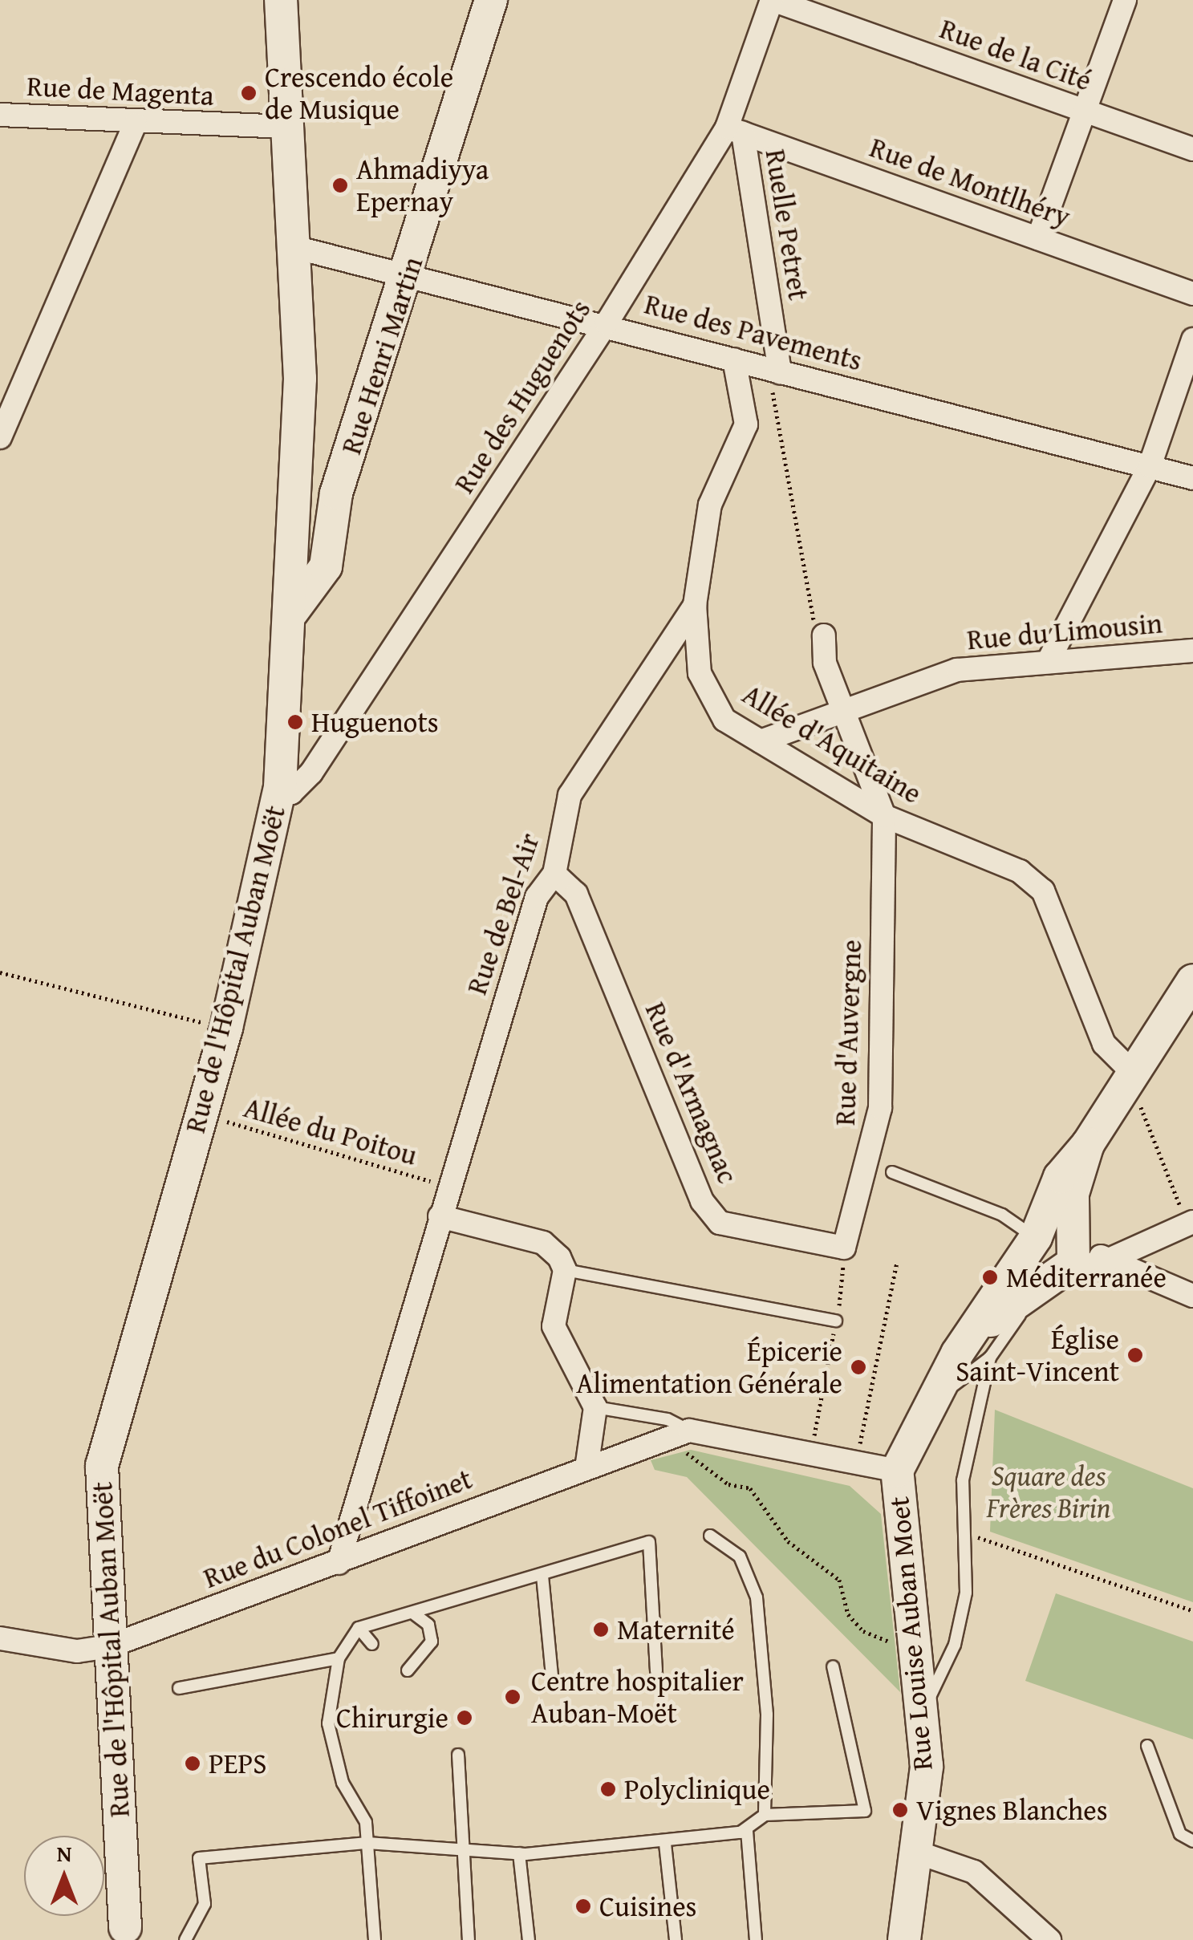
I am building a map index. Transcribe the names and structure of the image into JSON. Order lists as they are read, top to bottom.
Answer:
{
  "streets": {
    "main road": ["Rue Henri Martin", "Rue de l'Hôpital Auban Moët", "Rue Louise Auban Moet"],
    "street": [
      "Rue de la Cité",
      "Rue de Magenta",
      "Rue de Montlhéry",
      "Ruelle Petret",
      "Rue des Pavements",
      "Rue des Huguenots",
      "Rue du Limousin",
      "Allée d'Aquitaine",
      "Rue de Bel-Air",
      "Rue d'Auvergne",
      "Rue d'Armagnac",
      "Rue du Colonel Tiffoinet"
    ],
    "path": ["Allée du Poitou"]
  },
  "crossings": [
    ["Rue de la Cité", "Rue des Huguenots"],
    ["Rue de Magenta", "Rue de l'Hôpital Auban Moët"],
    ["Rue de Montlhéry", "Ruelle Petret"],
    ["Rue de Montlhéry", "Rue des Huguenots"],
    ["Ruelle Petret", "Rue des Pavements"],
    ["Ruelle Petret", "Rue des Huguenots"],
    ["Rue des Pavements", "Rue Henri Martin"],
    ["Rue des Pavements", "Rue des Huguenots"],
    ["Rue des Pavements", "Rue de Bel-Air"],
    ["Rue des Pavements", "Rue de l'Hôpital Auban Moët"],
    ["Rue Henri Martin", "Rue de l'Hôpital Auban Moët"],
    ["Rue des Huguenots", "Rue de l'Hôpital Auban Moët"],
    ["Rue du Limousin", "Allée d'Aquitaine"],
    ["Allée d'Aquitaine", "Rue de Bel-Air"],
    ["Allée d'Aquitaine", "Rue d'Auvergne"],
    ["Rue de Bel-Air", "Rue d'Armagnac"],
    ["Rue de Bel-Air", "Allée du Poitou"],
    ["Rue de Bel-Air", "Rue du Colonel Tiffoinet"],
    ["Rue de l'Hôpital Auban Moët", "Allée du Poitou"],
    ["Rue de l'Hôpital Auban Moët", "Rue du Colonel Tiffoinet"],
    ["Rue d'Auvergne", "Rue d'Armagnac"]
  ],
  "parks": ["Square des Frères Birin"],
  "places": [
    "Crescendo école de Musique",
    "Ahmadiyya Epernay",
    "Huguenots",
    "Méditerranée",
    "Église Saint-Vincent",
    "Épicerie Alimentation Générale",
    "Maternité",
    "Centre hospitalier Auban-Moët",
    "Chirurgie",
    "PEPS",
    "Polyclinique",
    "Vignes Blanches",
    "Cuisines"
  ],
  "north": "top"
}
